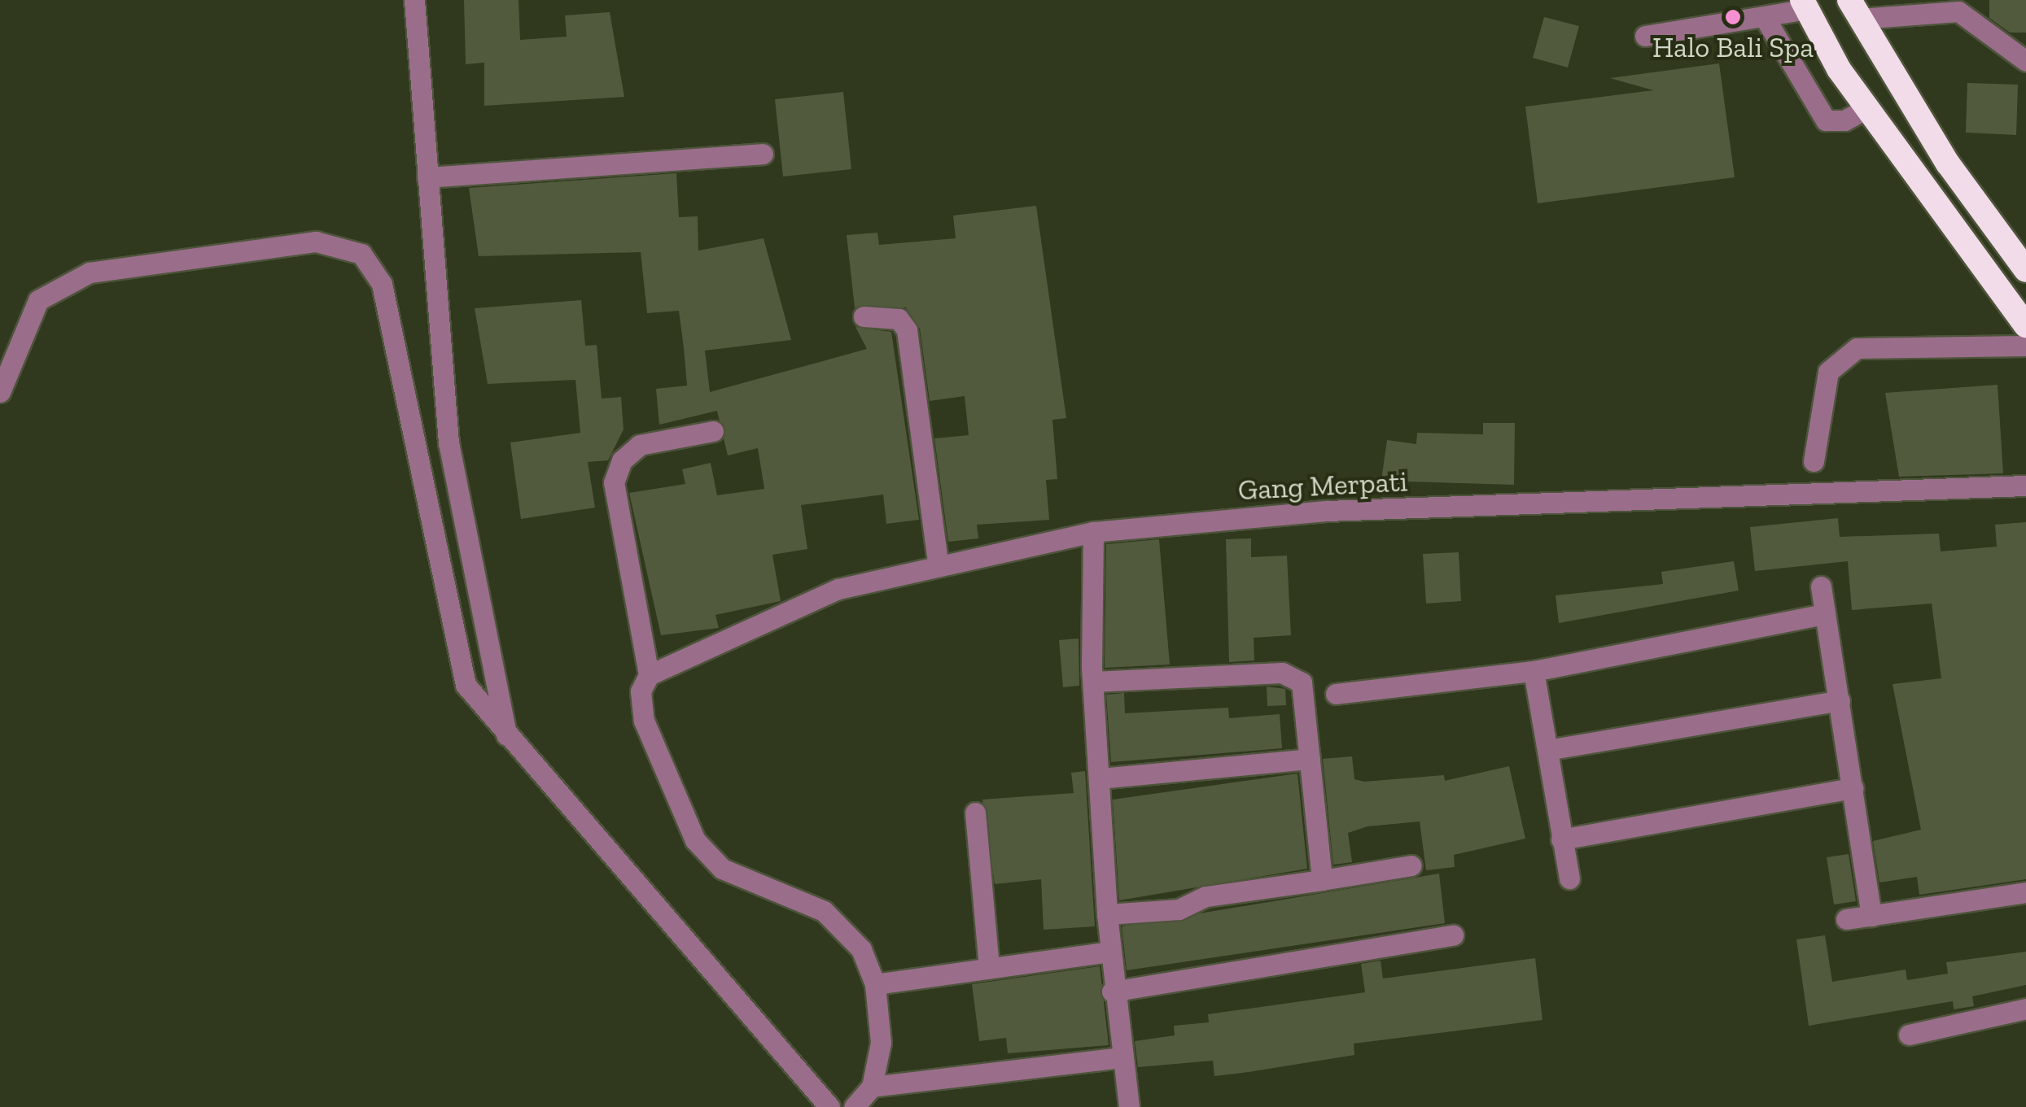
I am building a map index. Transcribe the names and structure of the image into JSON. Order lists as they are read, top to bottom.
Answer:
{
  "streets": {
    "street": ["Gang Merpati"]
  },
  "places": ["Halo Bali Spa"]
}
